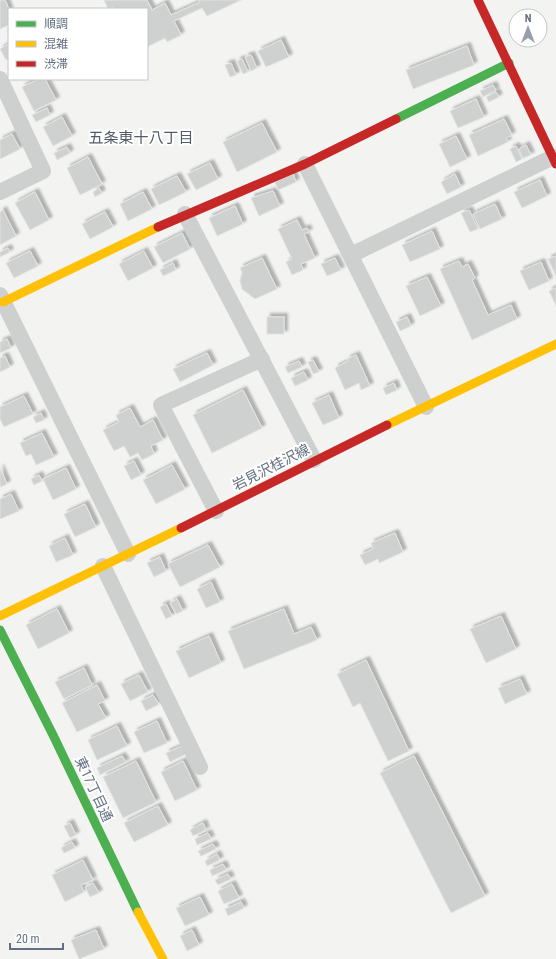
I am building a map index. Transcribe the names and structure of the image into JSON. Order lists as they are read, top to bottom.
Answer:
{
  "streets": {
    "street": ["岩見沢桂沢線", "東17丁目通"]
  },
  "districts": ["五条東十八丁目"],
  "legend": ["順調", "混雑", "渋滞"],
  "scale_bar": "20 m",
  "north": "top"
}
